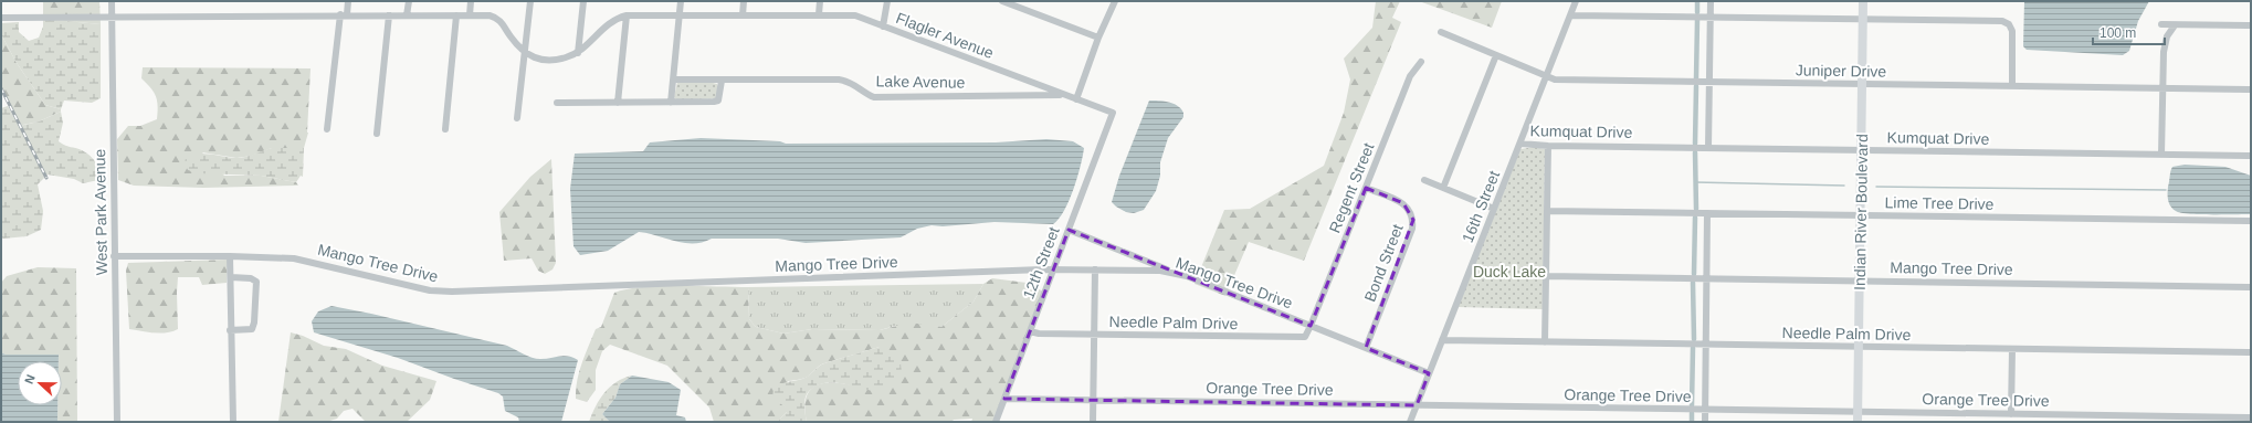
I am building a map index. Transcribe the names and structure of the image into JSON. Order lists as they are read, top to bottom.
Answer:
{
  "streets": {
    "main road": ["Indian River Boulevard"],
    "street": [
      "Flagler Avenue",
      "Juniper Drive",
      "Lake Avenue",
      "Kumquat Drive",
      "Regent Street",
      "Lime Tree Drive",
      "16th Street",
      "West Park Avenue",
      "Mango Tree Drive",
      "12th Street",
      "Bond Street",
      "Needle Palm Drive",
      "Orange Tree Drive"
    ]
  },
  "crossings": [
    ["Flagler Avenue", "Lake Avenue"],
    ["Flagler Avenue", "12th Street"],
    ["Juniper Drive", "16th Street"],
    ["Juniper Drive", "Indian River Boulevard"],
    ["Kumquat Drive", "16th Street"],
    ["Kumquat Drive", "Indian River Boulevard"],
    ["Regent Street", "Mango Tree Drive"],
    ["Regent Street", "Bond Street"],
    ["Regent Street", "Needle Palm Drive"],
    ["Lime Tree Drive", "Indian River Boulevard"],
    ["16th Street", "Mango Tree Drive"],
    ["16th Street", "Needle Palm Drive"],
    ["16th Street", "Orange Tree Drive"],
    ["West Park Avenue", "Mango Tree Drive"],
    ["Indian River Boulevard", "Mango Tree Drive"],
    ["Indian River Boulevard", "Needle Palm Drive"],
    ["Indian River Boulevard", "Orange Tree Drive"],
    ["Mango Tree Drive", "12th Street"],
    ["Mango Tree Drive", "Bond Street"],
    ["Mango Tree Drive", "Needle Palm Drive"],
    ["12th Street", "Needle Palm Drive"],
    ["12th Street", "Orange Tree Drive"]
  ],
  "parks": ["Duck Lake"],
  "scale_bar": "100 m",
  "north": "left"
}
